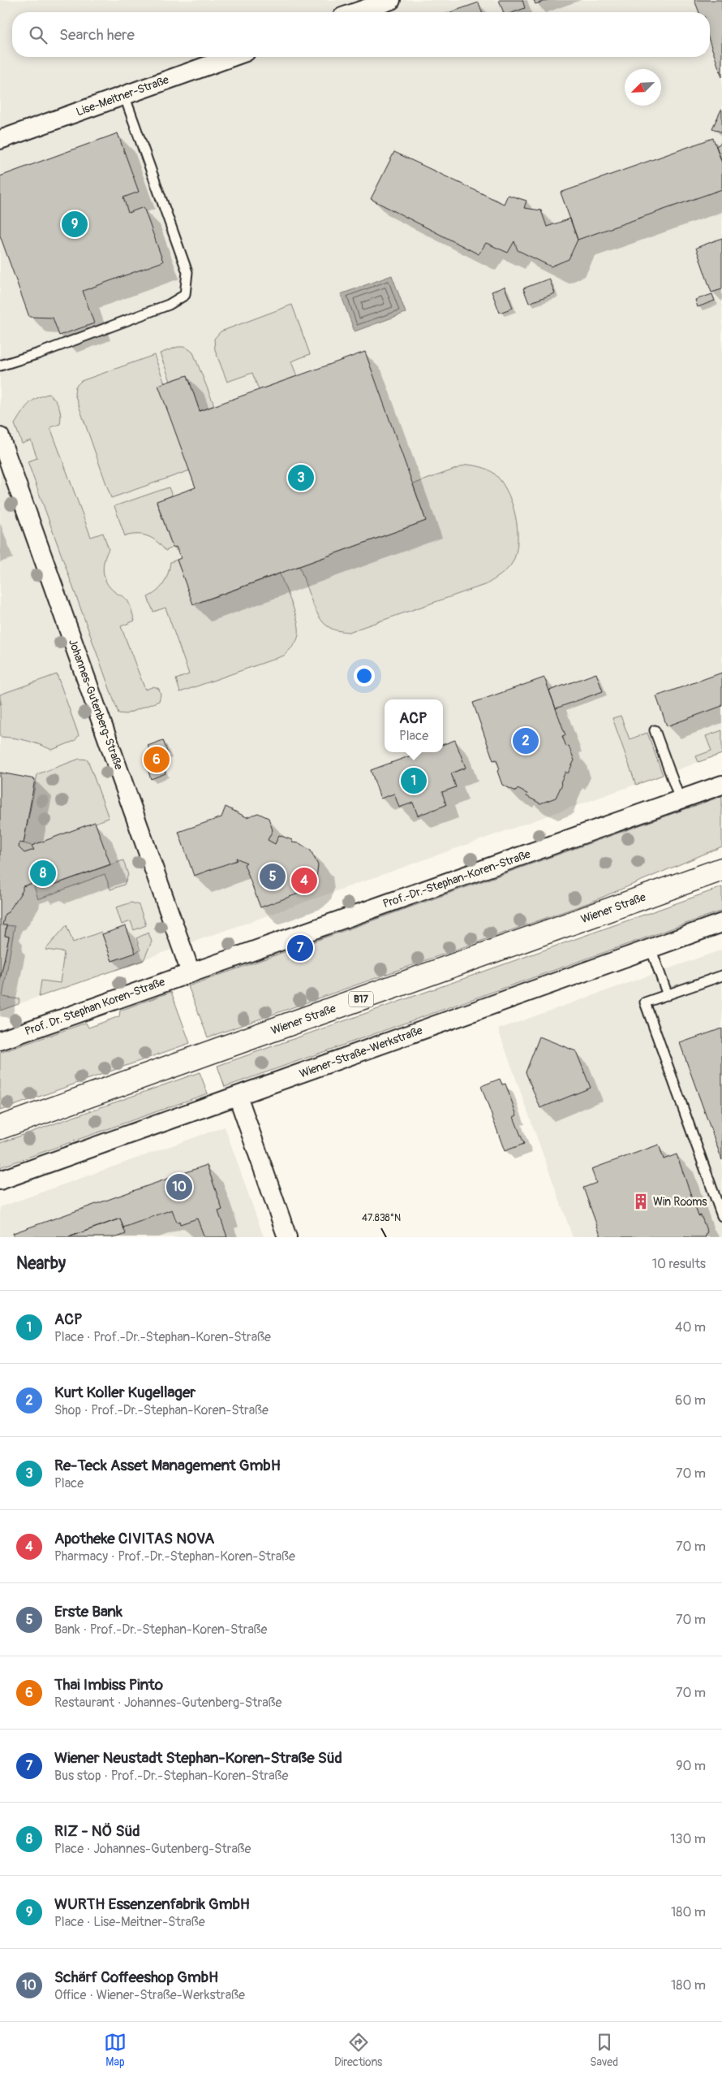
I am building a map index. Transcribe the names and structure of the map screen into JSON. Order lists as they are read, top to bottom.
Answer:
{
  "streets": {
    "main road": ["Wiener Straße", "B17"],
    "street": [
      "Lise-Meitner-Straße",
      "Johannes-Gutenberg-Straße",
      "Prof.-Dr.-Stephan-Koren-Straße",
      "Prof. Dr. Stephan Koren-Straße",
      "Wiener-Straße-Werkstraße"
    ]
  },
  "crossings": [
    ["Johannes-Gutenberg-Straße", "Prof.-Dr.-Stephan-Koren-Straße"],
    ["Johannes-Gutenberg-Straße", "Prof. Dr. Stephan Koren-Straße"],
    ["Prof.-Dr.-Stephan-Koren-Straße", "Prof. Dr. Stephan Koren-Straße"]
  ],
  "places": {
    "building": ["Win Rooms"]
  },
  "north": "bottom left",
  "page": {
    "search": "Search here",
    "pins": [
      "9",
      "3",
      "2",
      "6",
      "1",
      "8",
      "5",
      "4",
      "7",
      "10"
    ],
    "popup": ["ACP", "Place"],
    "heading": ["Nearby", "10 results"],
    "list": [
      {
        "mark": "1",
        "name": "ACP",
        "note": "Place · Prof.-Dr.-Stephan-Koren-Straße",
        "value": "40 m"
      },
      {
        "mark": "2",
        "name": "Kurt Koller Kugellager",
        "note": "Shop · Prof.-Dr.-Stephan-Koren-Straße",
        "value": "60 m"
      },
      {
        "mark": "3",
        "name": "Re-Teck Asset Management GmbH",
        "note": "Place",
        "value": "70 m"
      },
      {
        "mark": "4",
        "name": "Apotheke CIVITAS NOVA",
        "note": "Pharmacy · Prof.-Dr.-Stephan-Koren-Straße",
        "value": "70 m"
      },
      {
        "mark": "5",
        "name": "Erste Bank",
        "note": "Bank · Prof.-Dr.-Stephan-Koren-Straße",
        "value": "70 m"
      },
      {
        "mark": "6",
        "name": "Thai Imbiss Pinto",
        "note": "Restaurant · Johannes-Gutenberg-Straße",
        "value": "70 m"
      },
      {
        "mark": "7",
        "name": "Wiener Neustadt Stephan-Koren-Straße Süd",
        "note": "Bus stop · Prof.-Dr.-Stephan-Koren-Straße",
        "value": "90 m"
      },
      {
        "mark": "8",
        "name": "RIZ - NÖ Süd",
        "note": "Place · Johannes-Gutenberg-Straße",
        "value": "130 m"
      },
      {
        "mark": "9",
        "name": "WURTH Essenzenfabrik GmbH",
        "note": "Place · Lise-Meitner-Straße",
        "value": "180 m"
      },
      {
        "mark": "10",
        "name": "Schärf Coffeeshop GmbH",
        "note": "Office · Wiener-Straße-Werkstraße",
        "value": "180 m"
      }
    ],
    "nav": ["Map", "Directions", "Saved"]
  },
  "coordinates": ["47.838°N"]
}
